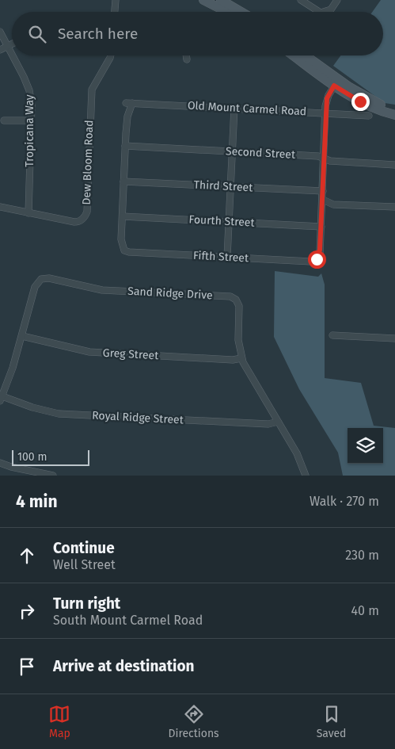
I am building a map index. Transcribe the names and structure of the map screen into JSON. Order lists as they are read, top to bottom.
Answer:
{
  "streets": {
    "street": [
      "Old Mount Carmel Road",
      "Tropicana Way",
      "Second Street",
      "Dew Bloom Road",
      "Third Street",
      "Fourth Street",
      "Fifth Street",
      "Sand Ridge Drive",
      "Greg Street",
      "Royal Ridge Street"
    ]
  },
  "crossings": [
    ["Old Mount Carmel Road", "Second Street"],
    ["Tropicana Way", "Dew Bloom Road"],
    ["Fourth Street", "Fifth Street"],
    ["Sand Ridge Drive", "Greg Street"],
    ["Sand Ridge Drive", "Royal Ridge Street"]
  ],
  "scale_bar": "100 m",
  "page": {
    "search": "Search here",
    "scale": "100 m",
    "heading": ["4 min", "Walk · 270 m"],
    "list": [
      ["Continue", "Well Street", "230 m"],
      ["Turn right", "South Mount Carmel Road", "40 m"],
      "Arrive at destination"
    ],
    "nav": ["Map", "Directions", "Saved"]
  }
}
